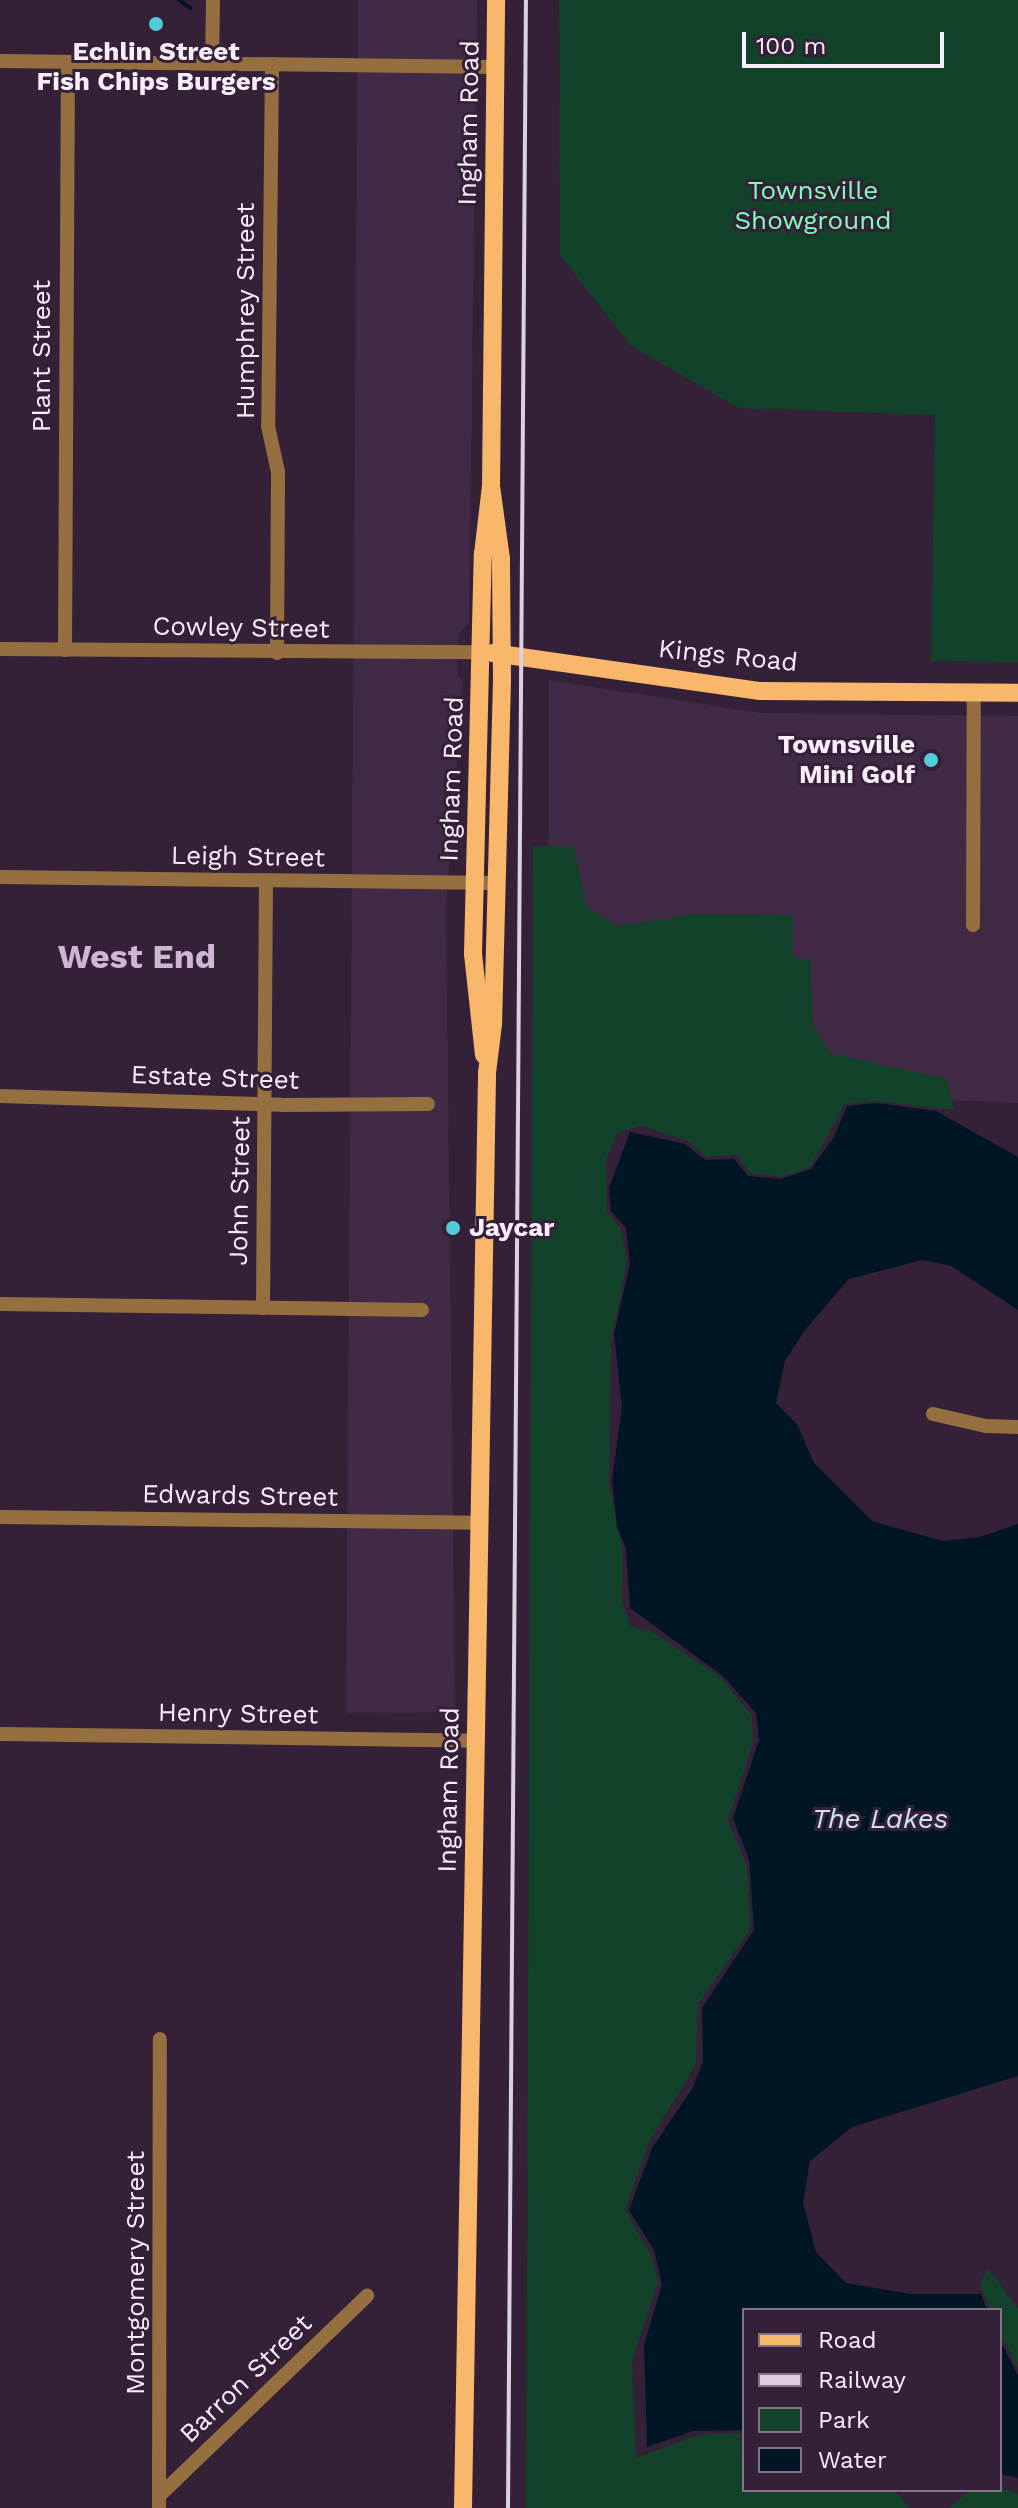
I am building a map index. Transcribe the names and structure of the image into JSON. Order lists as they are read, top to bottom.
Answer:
{
  "streets": {
    "main road": ["Ingham Road", "Kings Road"],
    "street": [
      "Humphrey Street",
      "Plant Street",
      "Cowley Street",
      "Leigh Street",
      "Estate Street",
      "John Street",
      "Edwards Street",
      "Henry Street",
      "Montgomery Street",
      "Barron Street"
    ]
  },
  "crossings": [
    ["Ingham Road", "Cowley Street"],
    ["Ingham Road", "Kings Road"],
    ["Ingham Road", "Leigh Street"],
    ["Ingham Road", "Edwards Street"],
    ["Ingham Road", "Henry Street"],
    ["Humphrey Street", "Cowley Street"],
    ["Plant Street", "Cowley Street"],
    ["Cowley Street", "Kings Road"],
    ["Leigh Street", "John Street"],
    ["Estate Street", "John Street"],
    ["Montgomery Street", "Barron Street"]
  ],
  "districts": ["West End"],
  "water": ["The Lakes"],
  "parks": ["Townsville Showground"],
  "places": ["Echlin Street Fish Chips Burgers", "Townsville Mini Golf", "Jaycar"],
  "legend": [
    "Road",
    "Railway",
    "Park",
    "Water"
  ],
  "scale_bar": "100 m"
}
